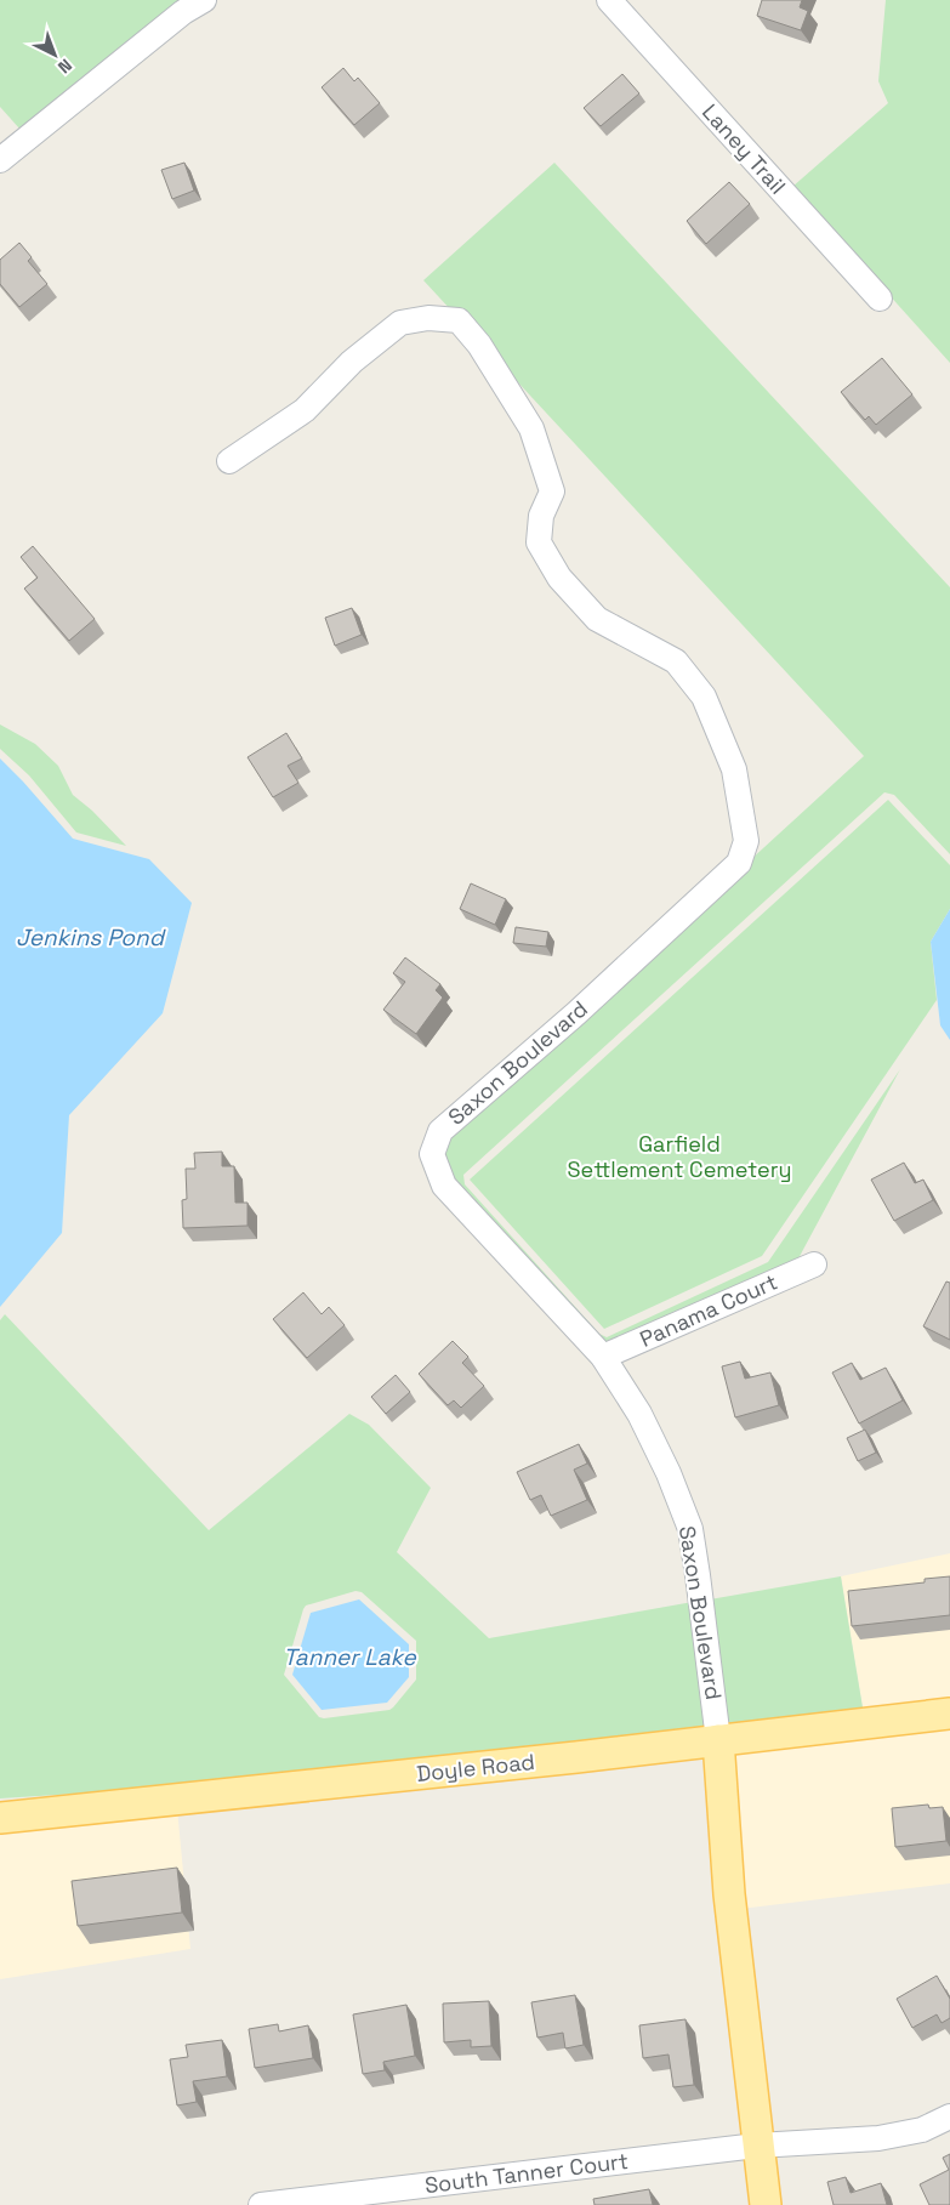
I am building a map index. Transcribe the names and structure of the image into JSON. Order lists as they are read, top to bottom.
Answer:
{
  "streets": {
    "main road": ["Saxon Boulevard", "Doyle Road"],
    "street": ["Laney Trail", "Panama Court", "South Tanner Court"]
  },
  "crossings": [
    ["Saxon Boulevard", "Panama Court"],
    ["Saxon Boulevard", "Doyle Road"],
    ["Saxon Boulevard", "South Tanner Court"]
  ],
  "water": ["Jenkins Pond", "Tanner Lake"],
  "parks": ["Garfield Settlement Cemetery"],
  "north": "bottom right"
}
